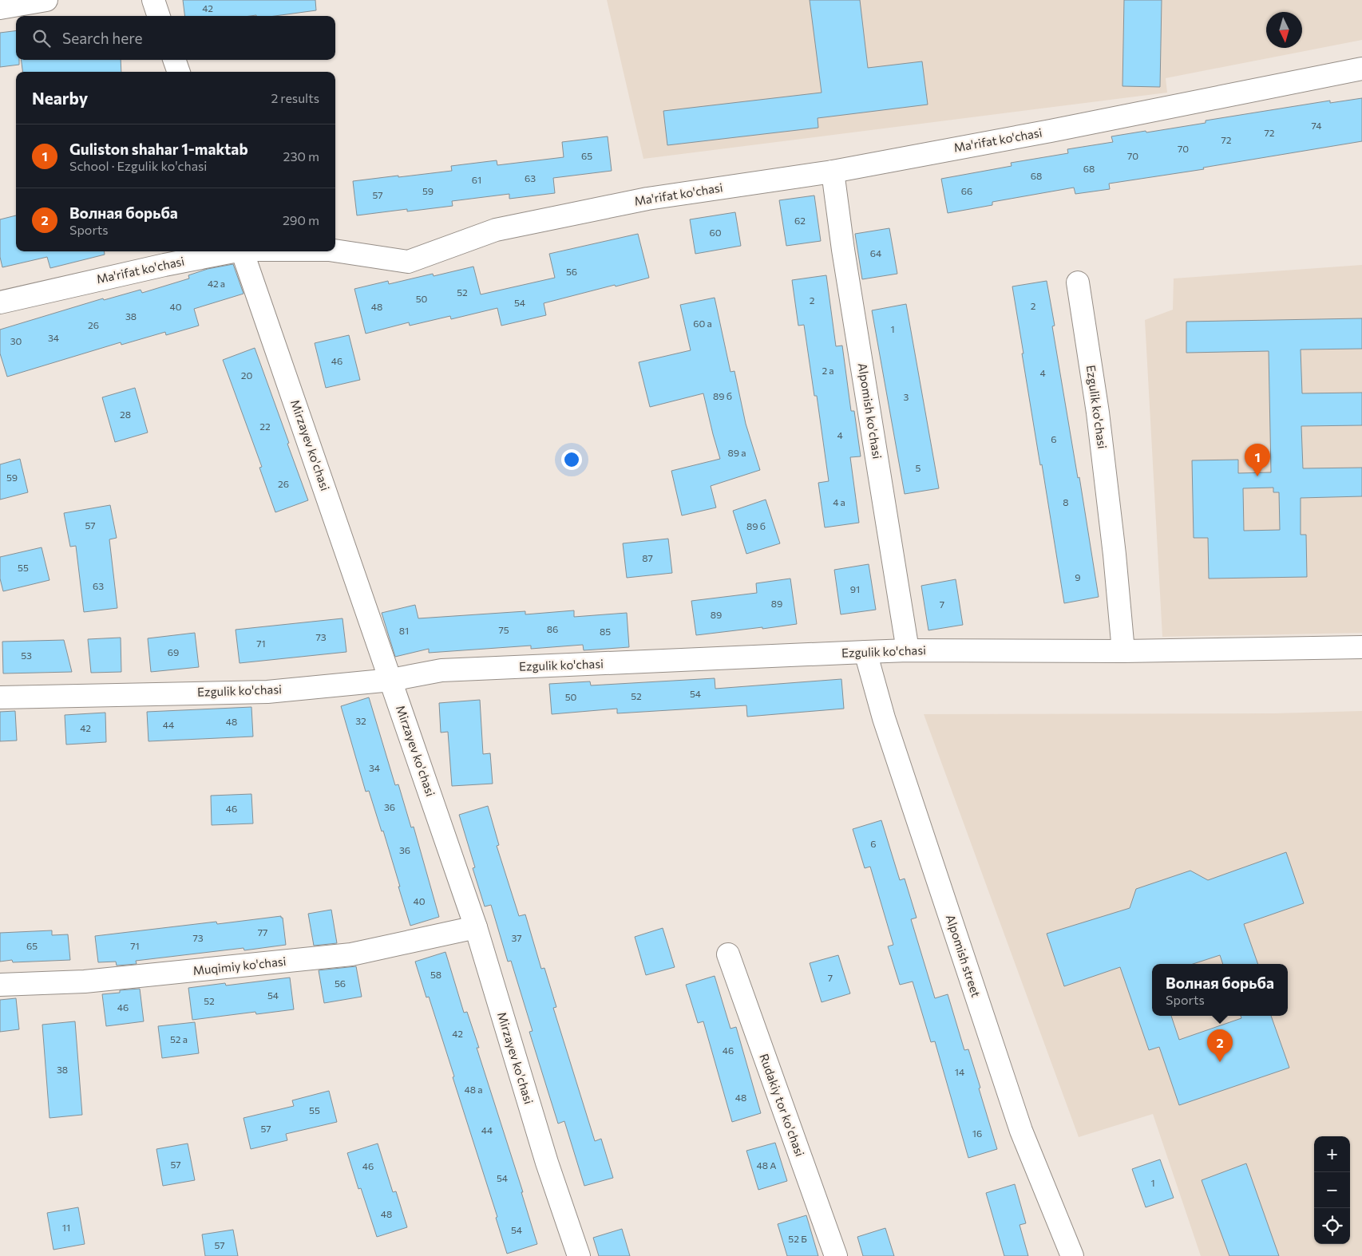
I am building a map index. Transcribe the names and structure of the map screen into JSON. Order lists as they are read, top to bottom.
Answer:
{
  "streets": {
    "street": [
      "Ma'rifat ko'chasi",
      "Ezgulik ko'chasi",
      "Alpomish ko'chasi",
      "Mirzayev ko'chasi",
      "Alpomish street",
      "Muqimiy ko'chasi",
      "Rudakiy tor ko'chasi"
    ]
  },
  "crossings": [
    ["Ma'rifat ko'chasi", "Alpomish ko'chasi"],
    ["Ezgulik ko'chasi", "Alpomish ko'chasi"],
    ["Ezgulik ko'chasi", "Mirzayev ko'chasi"],
    ["Ezgulik ko'chasi", "Alpomish street"],
    ["Mirzayev ko'chasi", "Muqimiy ko'chasi"]
  ],
  "house_numbers": [
    "42",
    "74",
    "72",
    "72",
    "70",
    "65",
    "70",
    "68",
    "68",
    "63",
    "61",
    "59",
    "66",
    "57",
    "62",
    "60",
    "64",
    "56",
    "42 а",
    "52",
    "50",
    "2",
    "54",
    "2",
    "40",
    "48",
    "38",
    "60 а",
    "26",
    "1",
    "34",
    "30",
    "46",
    "2 а",
    "4",
    "20",
    "89 б",
    "3",
    "28",
    "22",
    "4",
    "6",
    "89 а",
    "5",
    "59",
    "26",
    "4 а",
    "8",
    "57",
    "89 б",
    "87",
    "55",
    "9",
    "63",
    "91",
    "89",
    "7",
    "89",
    "86",
    "75",
    "81",
    "85",
    "73",
    "71",
    "69",
    "53",
    "54",
    "52",
    "50",
    "32",
    "48",
    "44",
    "42",
    "34",
    "36",
    "46",
    "6",
    "36",
    "40",
    "77",
    "73",
    "37",
    "65",
    "71",
    "58",
    "7",
    "56",
    "54",
    "52",
    "46",
    "42",
    "52 а",
    "46",
    "38",
    "14",
    "48 а",
    "48",
    "55",
    "57",
    "44",
    "16",
    "57",
    "48 А",
    "46",
    "54",
    "1",
    "48",
    "11",
    "54",
    "52 Б",
    "57"
  ],
  "north": "bottom",
  "page": {
    "search": "Search here",
    "heading": ["Nearby", "2 results"],
    "list": [
      {
        "mark": "1",
        "name": "Guliston shahar 1-maktab",
        "note": "School · Ezgulik ko'chasi",
        "value": "230 m"
      },
      {
        "mark": "2",
        "name": "Волная борьба",
        "note": "Sports",
        "value": "290 m"
      }
    ],
    "pins": ["1", "2"],
    "popup": ["Волная борьба", "Sports"],
    "map_buttons": ["+", "−"]
  }
}
